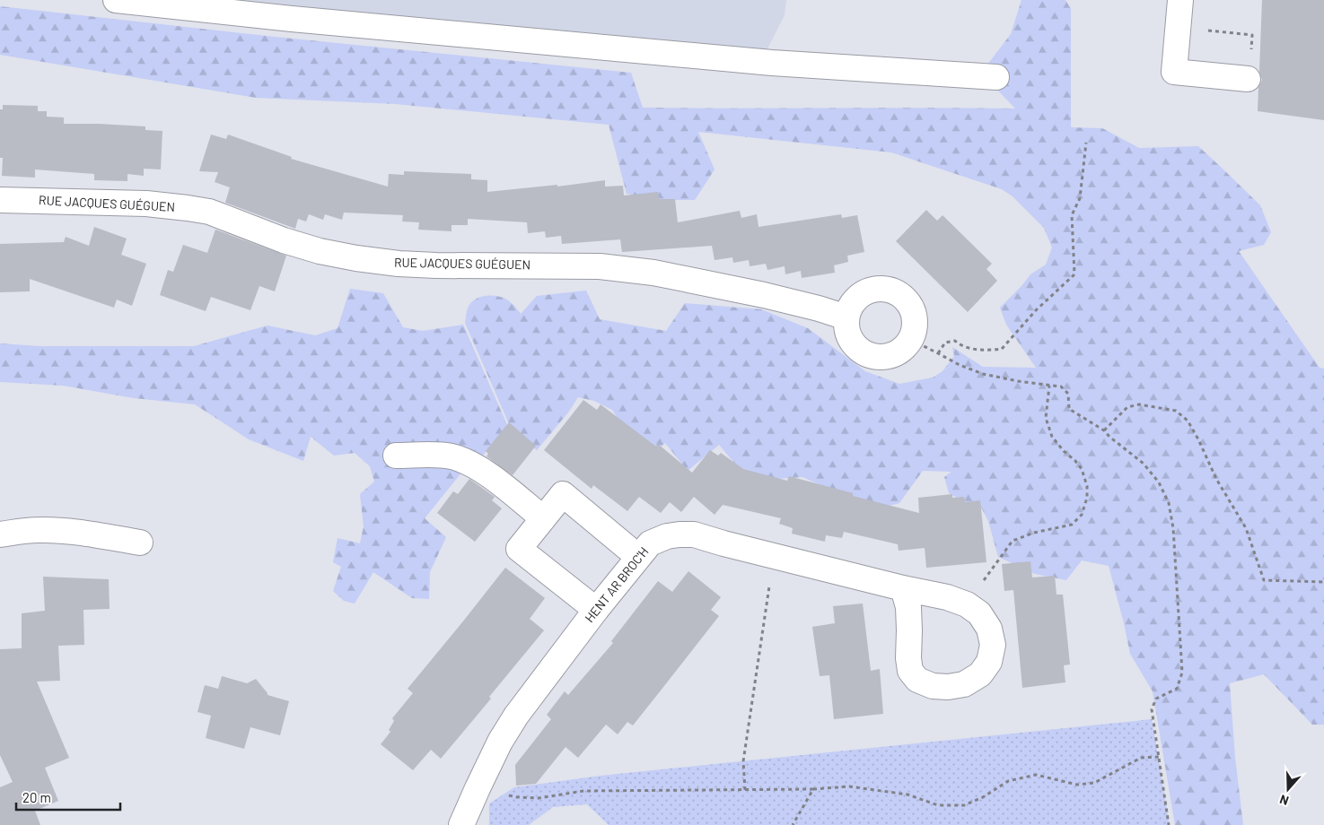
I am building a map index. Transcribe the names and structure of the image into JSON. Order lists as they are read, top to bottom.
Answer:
{
  "streets": {
    "street": ["RUE JACQUES GUÉGUEN", "HENT AR BROC'H"]
  },
  "scale_bar": "20 m",
  "north": "bottom"
}
